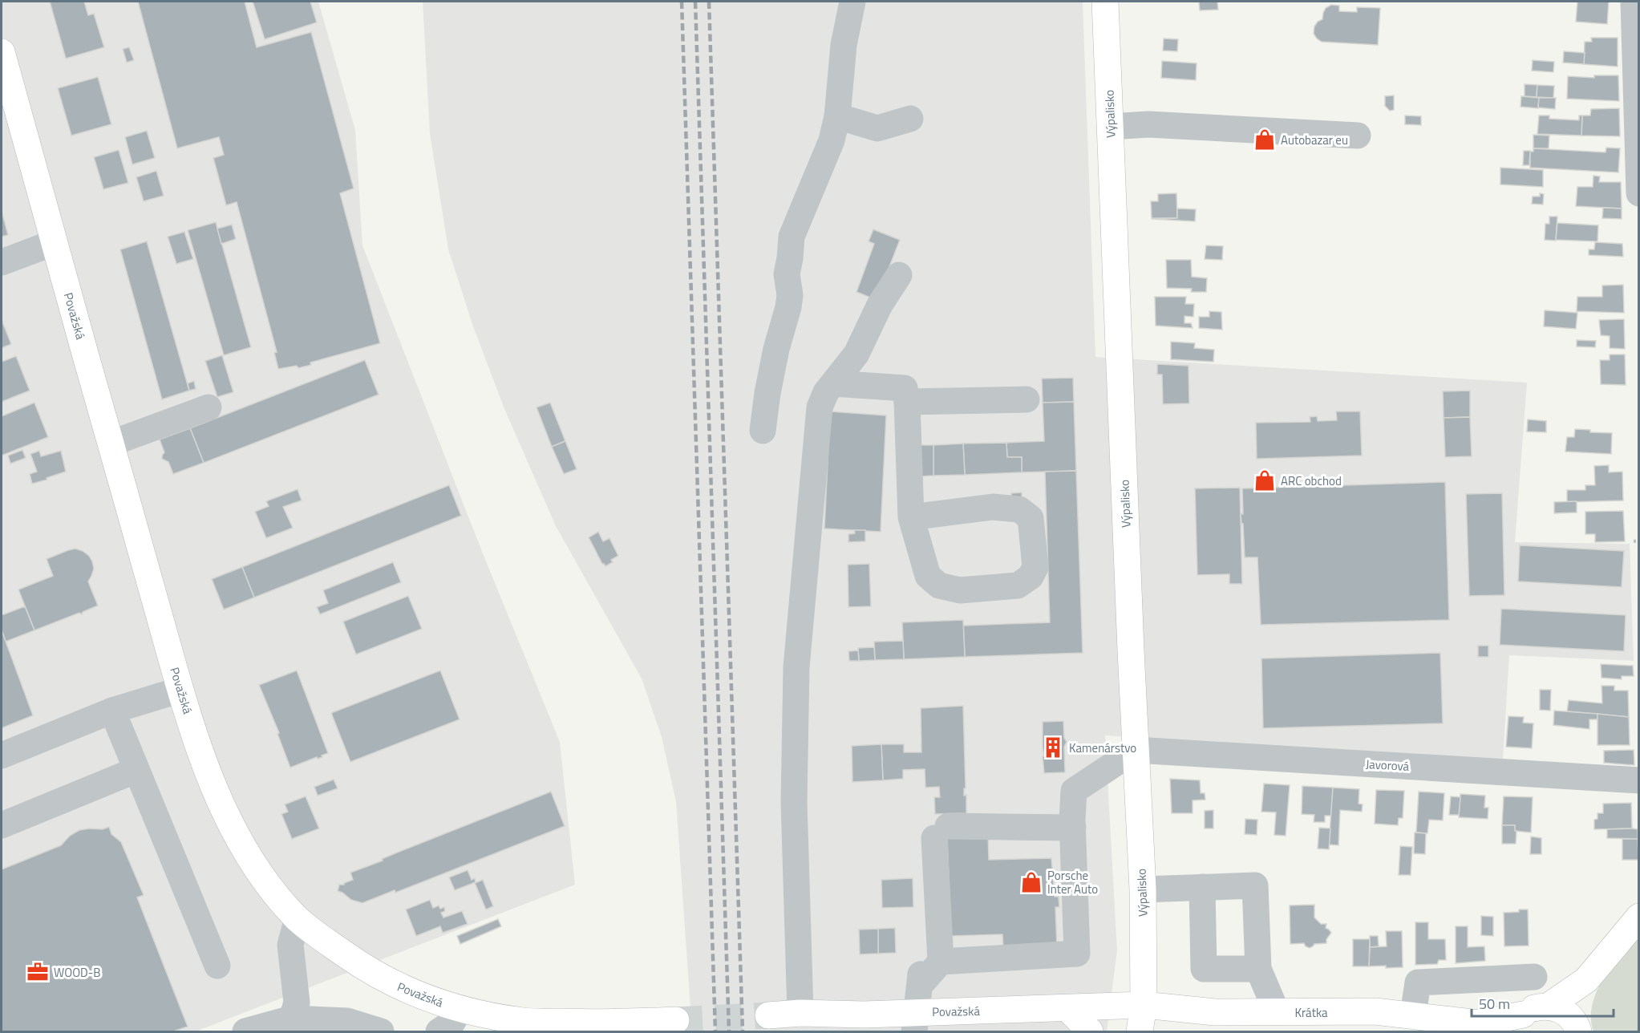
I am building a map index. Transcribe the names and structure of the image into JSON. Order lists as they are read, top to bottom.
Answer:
{
  "streets": {
    "main road": ["Výpalisko", "Považská", "Krátka"],
    "street": ["Javorová"]
  },
  "crossings": [
    ["Výpalisko", "Považská"],
    ["Výpalisko", "Javorová"],
    ["Výpalisko", "Krátka"],
    ["Považská", "Krátka"]
  ],
  "places": {
    "shop": ["Autobazar eu", "ARC obchod", "Porsche Inter Auto"],
    "building": ["Kamenárstvo"],
    "office": ["WOOD-B"]
  },
  "scale_bar": "50 m"
}
